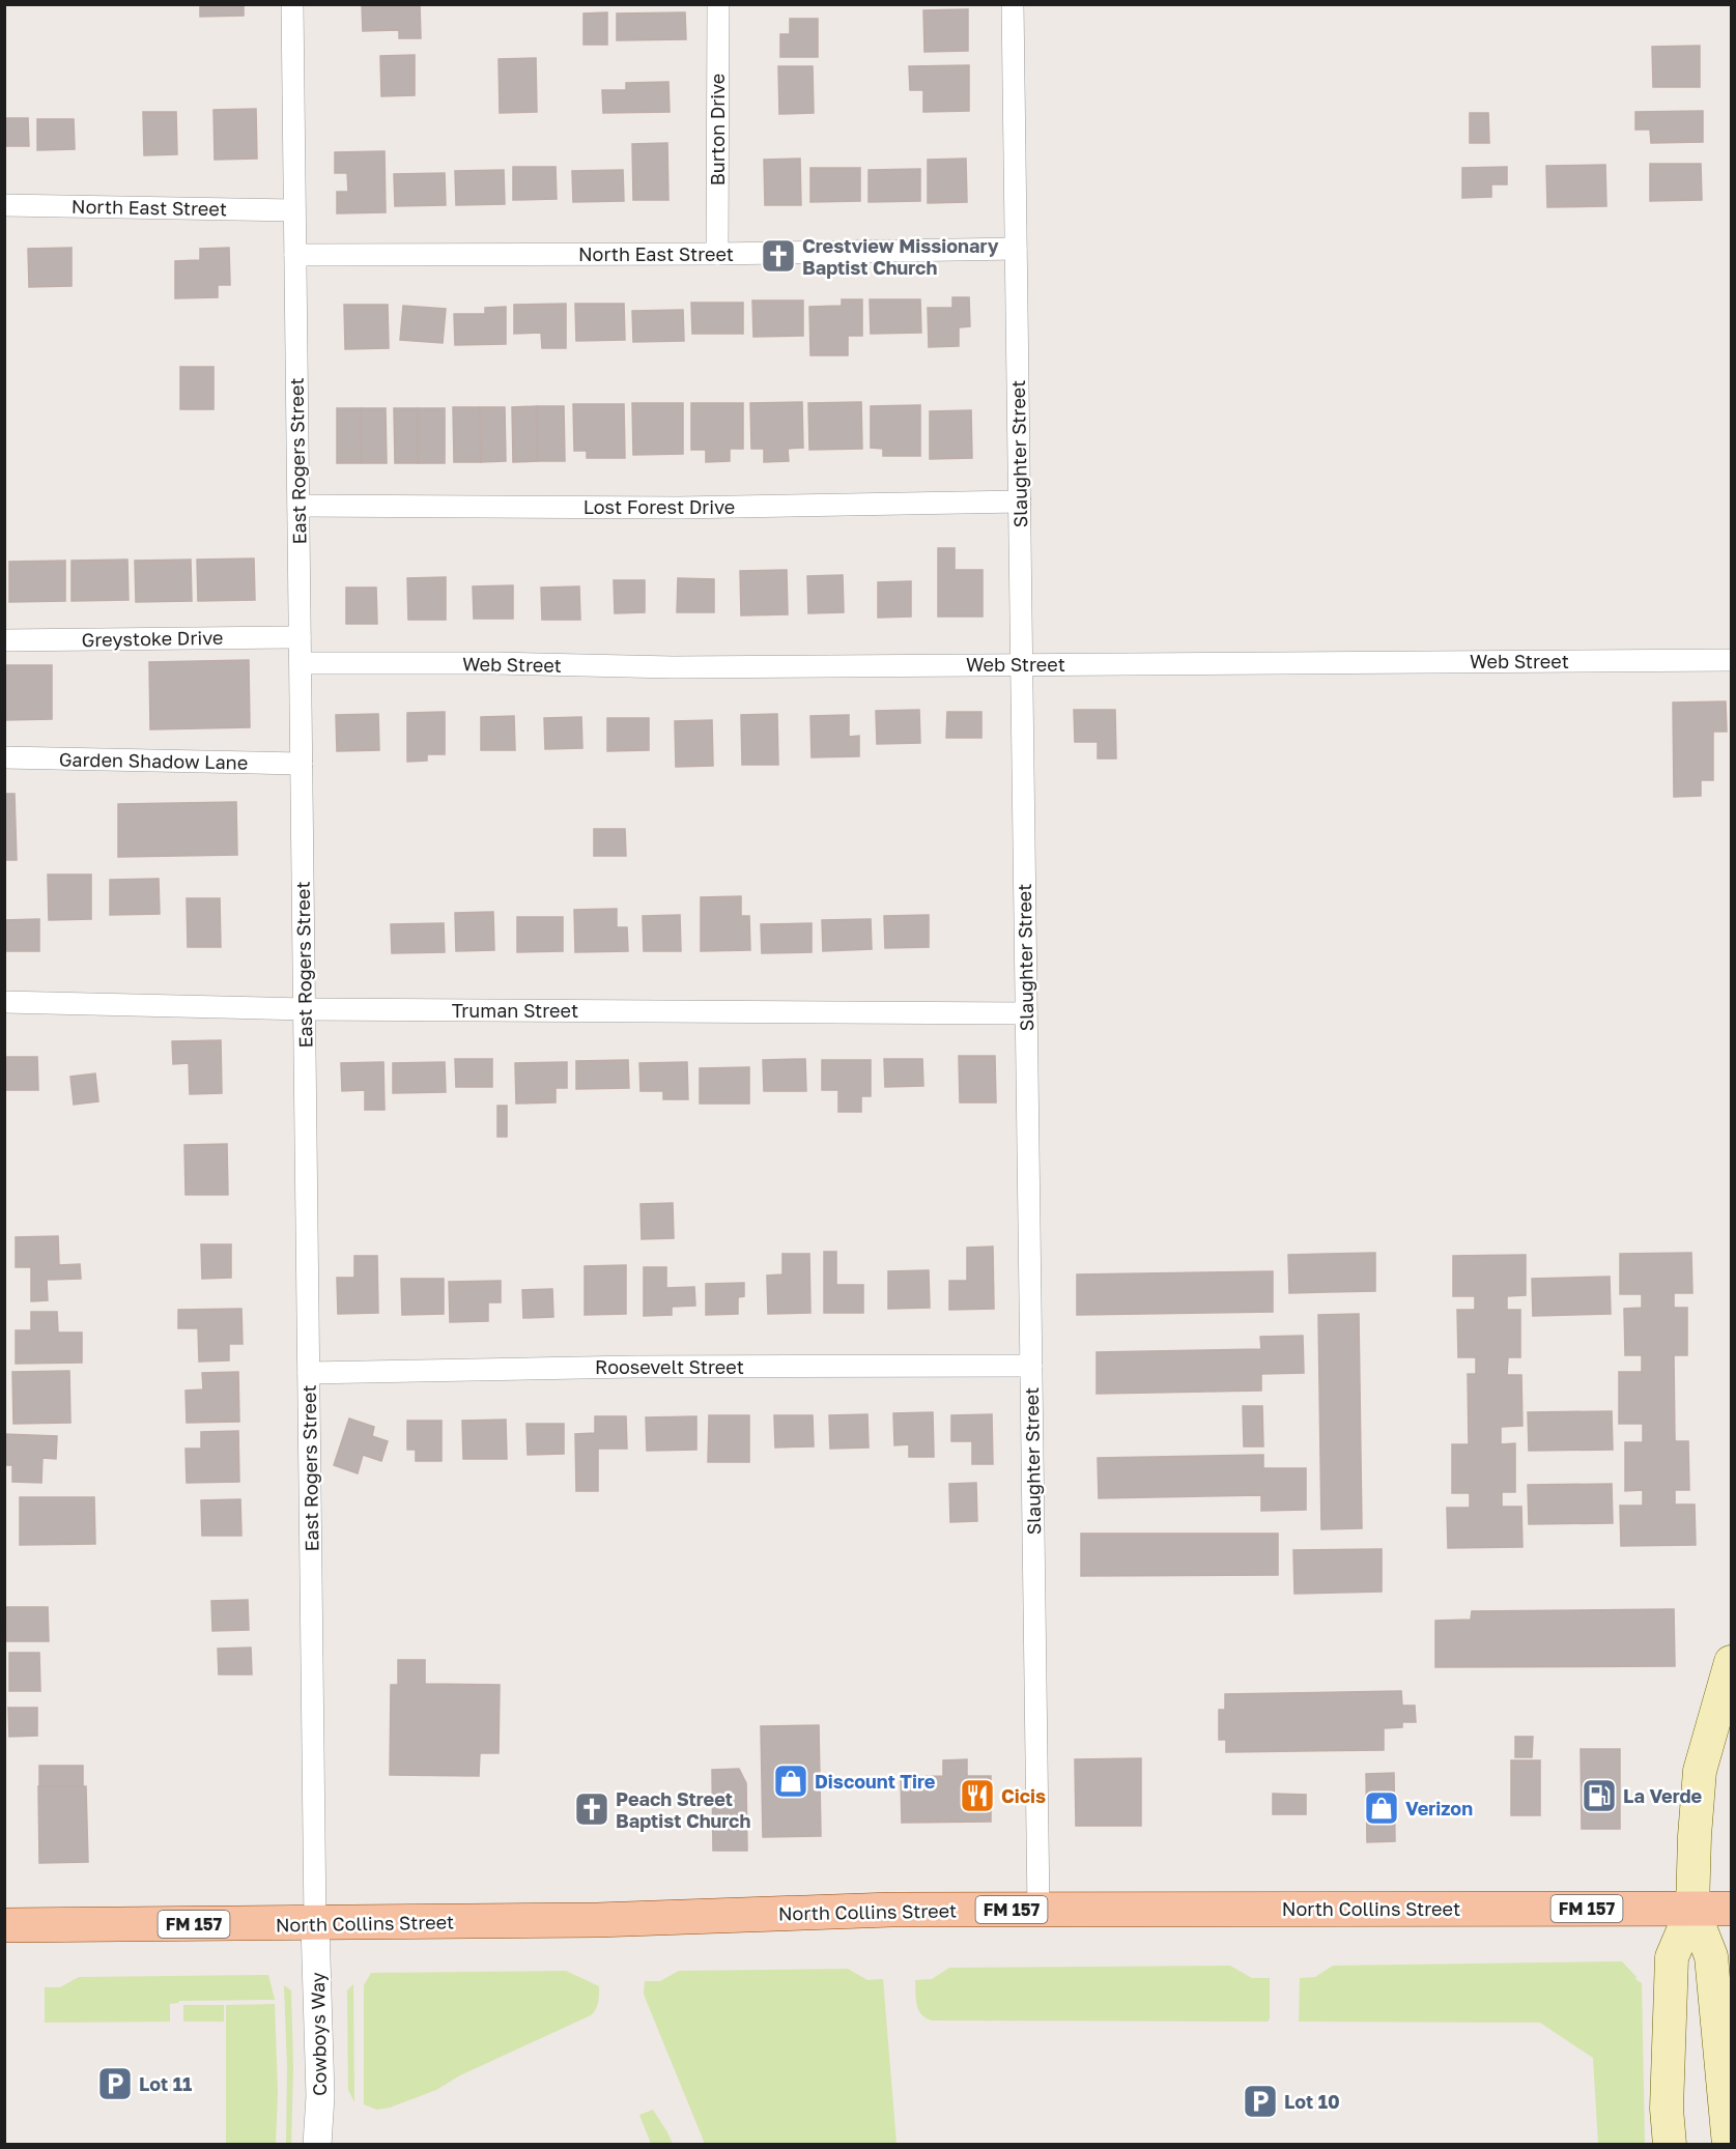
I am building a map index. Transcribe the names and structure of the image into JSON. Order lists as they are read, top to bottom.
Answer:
{
  "streets": {
    "main road": ["North Collins Street", "FM 157"],
    "street": [
      "Burton Drive",
      "North East Street",
      "Slaughter Street",
      "East Rogers Street",
      "Lost Forest Drive",
      "Greystoke Drive",
      "Web Street",
      "Garden Shadow Lane",
      "Truman Street",
      "Roosevelt Street",
      "Cowboys Way"
    ]
  },
  "crossings": [
    ["Burton Drive", "North East Street"],
    ["North East Street", "Slaughter Street"],
    ["North East Street", "East Rogers Street"],
    ["Slaughter Street", "Lost Forest Drive"],
    ["Slaughter Street", "Web Street"],
    ["Slaughter Street", "Truman Street"],
    ["Slaughter Street", "Roosevelt Street"],
    ["Slaughter Street", "North Collins Street"],
    ["East Rogers Street", "Lost Forest Drive"],
    ["East Rogers Street", "Greystoke Drive"],
    ["East Rogers Street", "Web Street"],
    ["East Rogers Street", "Garden Shadow Lane"],
    ["East Rogers Street", "Truman Street"],
    ["East Rogers Street", "Roosevelt Street"],
    ["East Rogers Street", "North Collins Street"],
    ["East Rogers Street", "Cowboys Way"],
    ["North Collins Street", "Cowboys Way"]
  ],
  "places": {
    "church": ["Crestview Missionary Baptist Church", "Peach Street Baptist Church"],
    "shop": ["Discount Tire", "Verizon"],
    "restaurant": ["Cicis"],
    "fuel station": ["La Verde"],
    "parking": ["Lot 11", "Lot 10"]
  }
}
